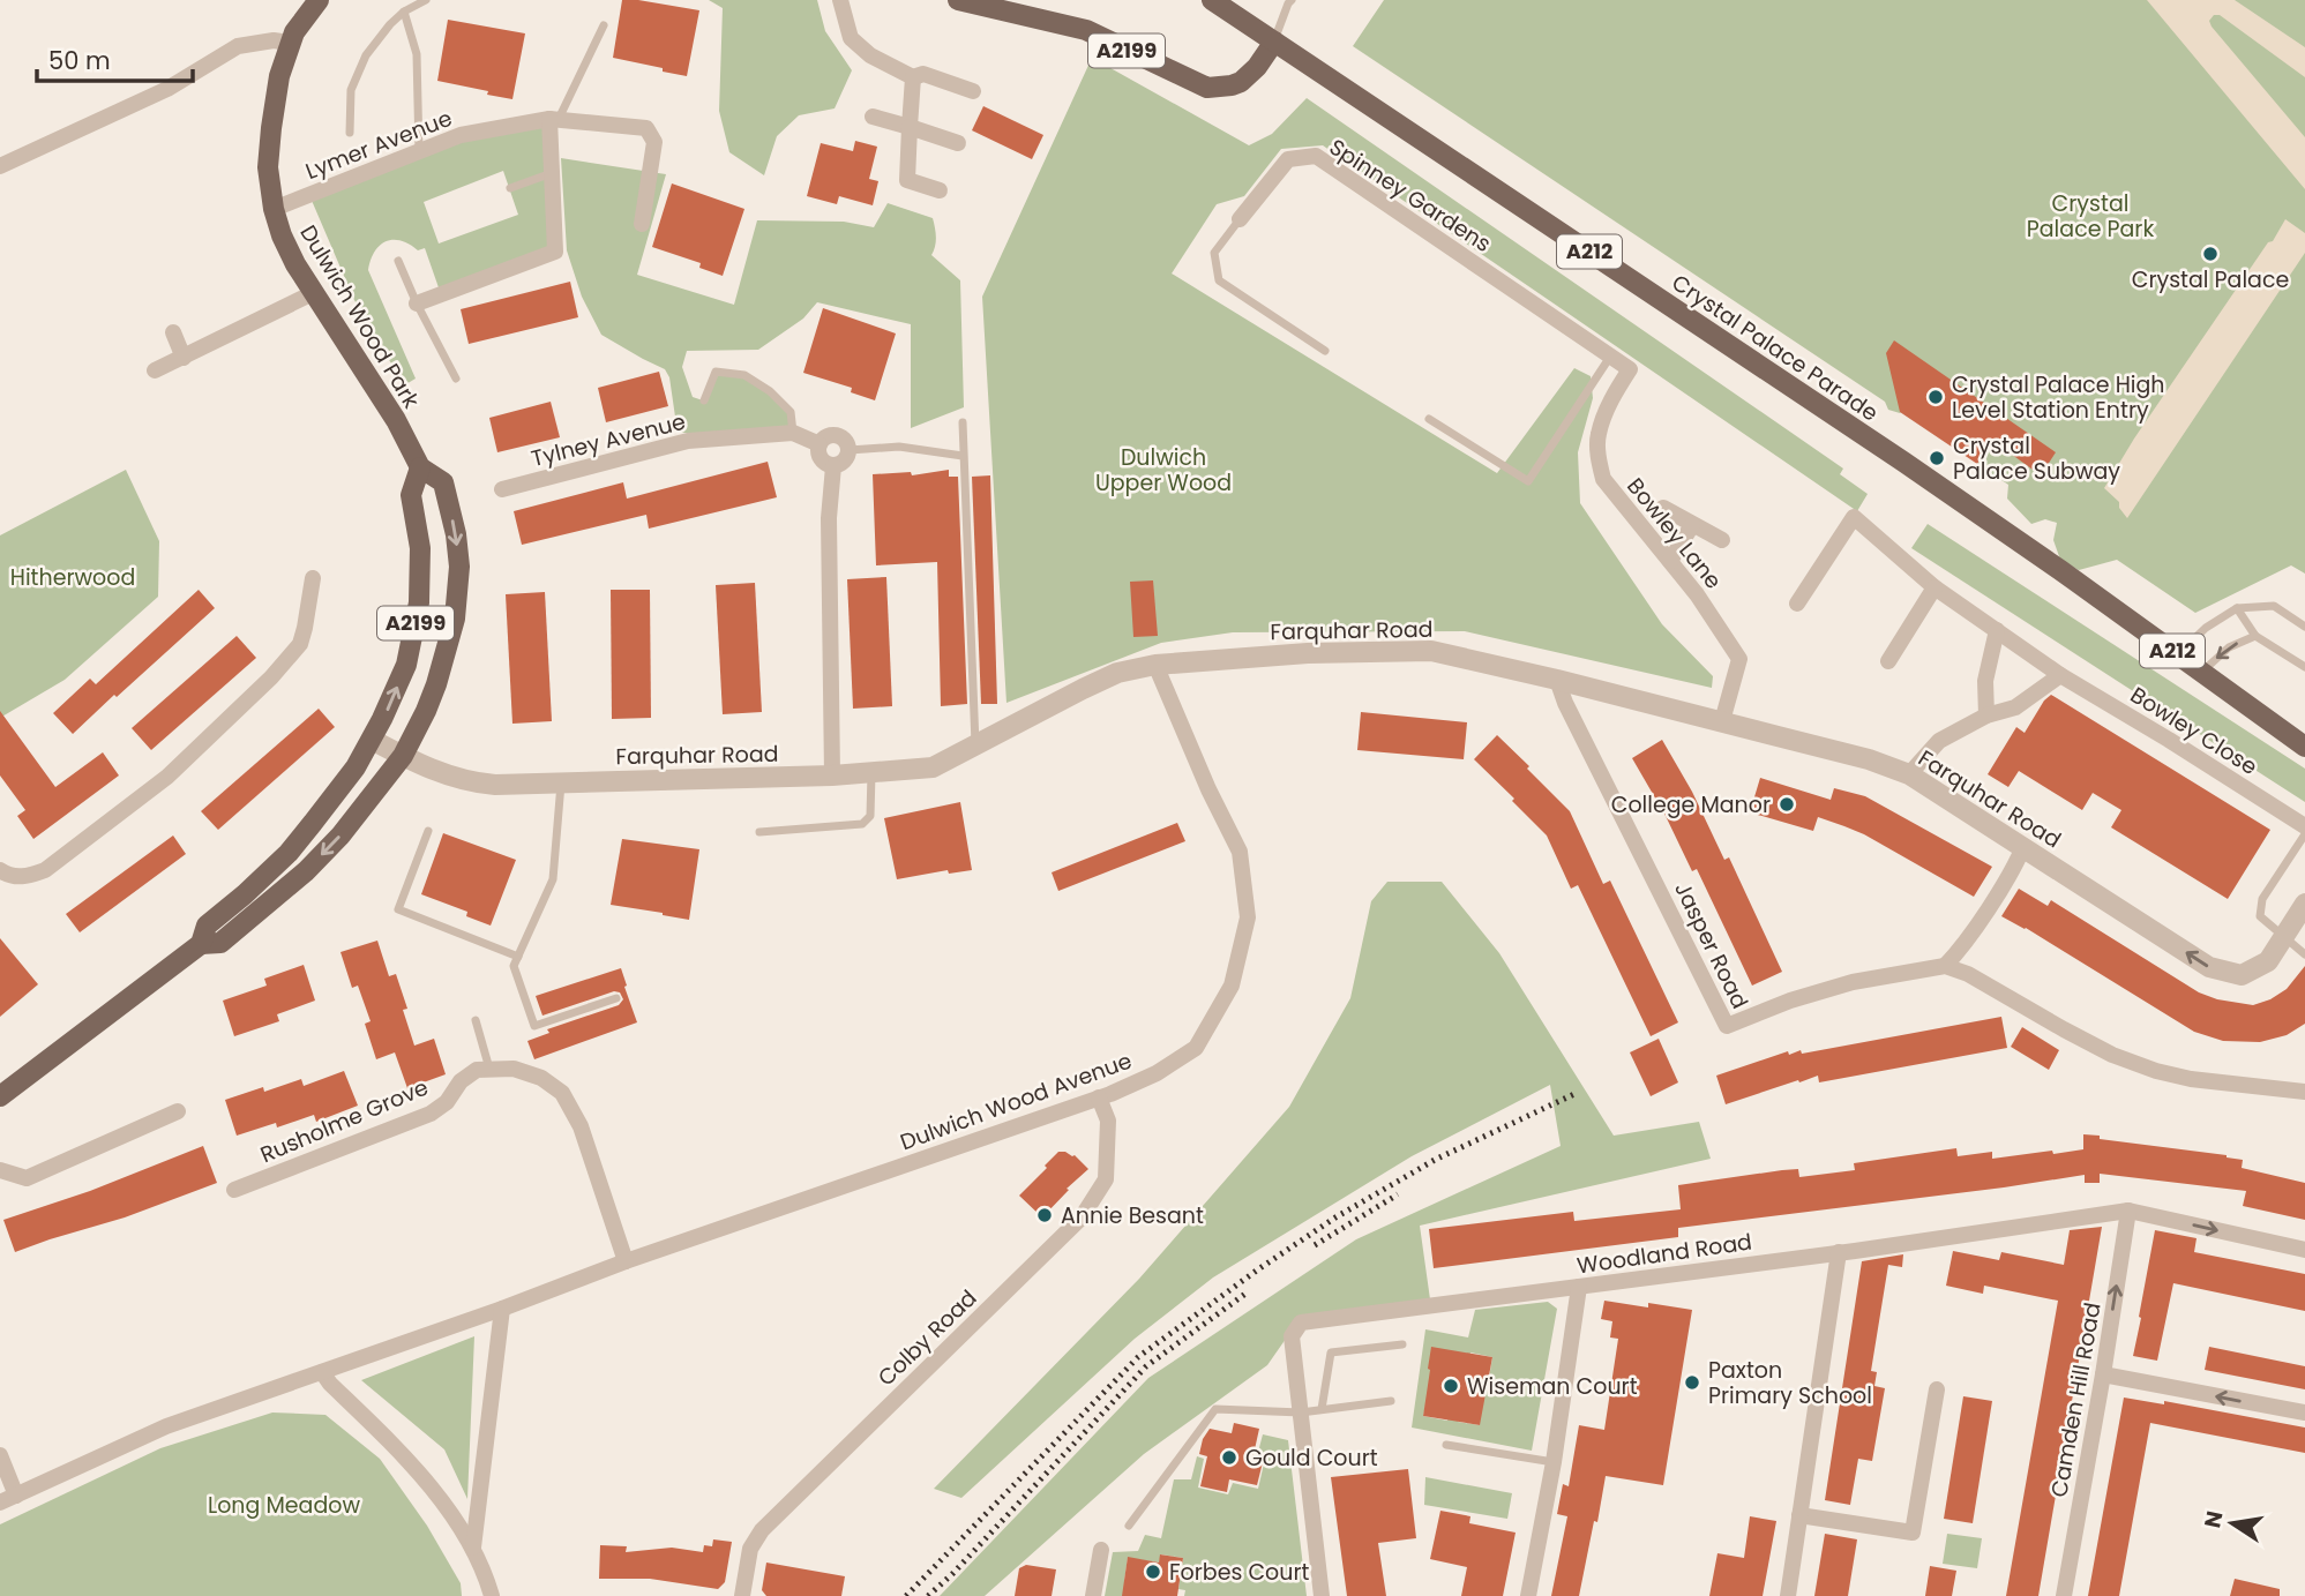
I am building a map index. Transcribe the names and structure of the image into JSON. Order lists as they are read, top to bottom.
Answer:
{
  "streets": {
    "main road": [
      "A2199",
      "A212",
      "Dulwich Wood Park",
      "Crystal Palace Parade"
    ],
    "street": [
      "Lymer Avenue",
      "Spinney Gardens",
      "Tylney Avenue",
      "Bowley Lane",
      "Farquhar Road",
      "Bowley Close",
      "Jasper Road",
      "Dulwich Wood Avenue",
      "Rusholme Grove",
      "Woodland Road",
      "Colby Road",
      "Camden Hill Road"
    ]
  },
  "crossings": [
    ["A2199", "Dulwich Wood Park"],
    ["A2199", "Crystal Palace Parade"],
    ["Lymer Avenue", "Dulwich Wood Park"],
    ["Spinney Gardens", "Bowley Lane"],
    ["Dulwich Wood Park", "Farquhar Road"],
    ["Bowley Lane", "Farquhar Road"],
    ["Farquhar Road", "Jasper Road"],
    ["Farquhar Road", "Dulwich Wood Avenue"],
    ["Dulwich Wood Avenue", "Colby Road"],
    ["Woodland Road", "Camden Hill Road"]
  ],
  "one_way": ["Camden Hill Road"],
  "parks": [
    "Crystal Palace Park",
    "Dulwich Upper Wood",
    "Hitherwood",
    "Long Meadow"
  ],
  "places": [
    "Crystal Palace",
    "Crystal Palace High Level Station Entry",
    "Crystal Palace Subway",
    "College Manor",
    "Annie Besant",
    "Paxton Primary School",
    "Wiseman Court",
    "Gould Court",
    "Forbes Court"
  ],
  "scale_bar": "50 m",
  "north": "left"
}
